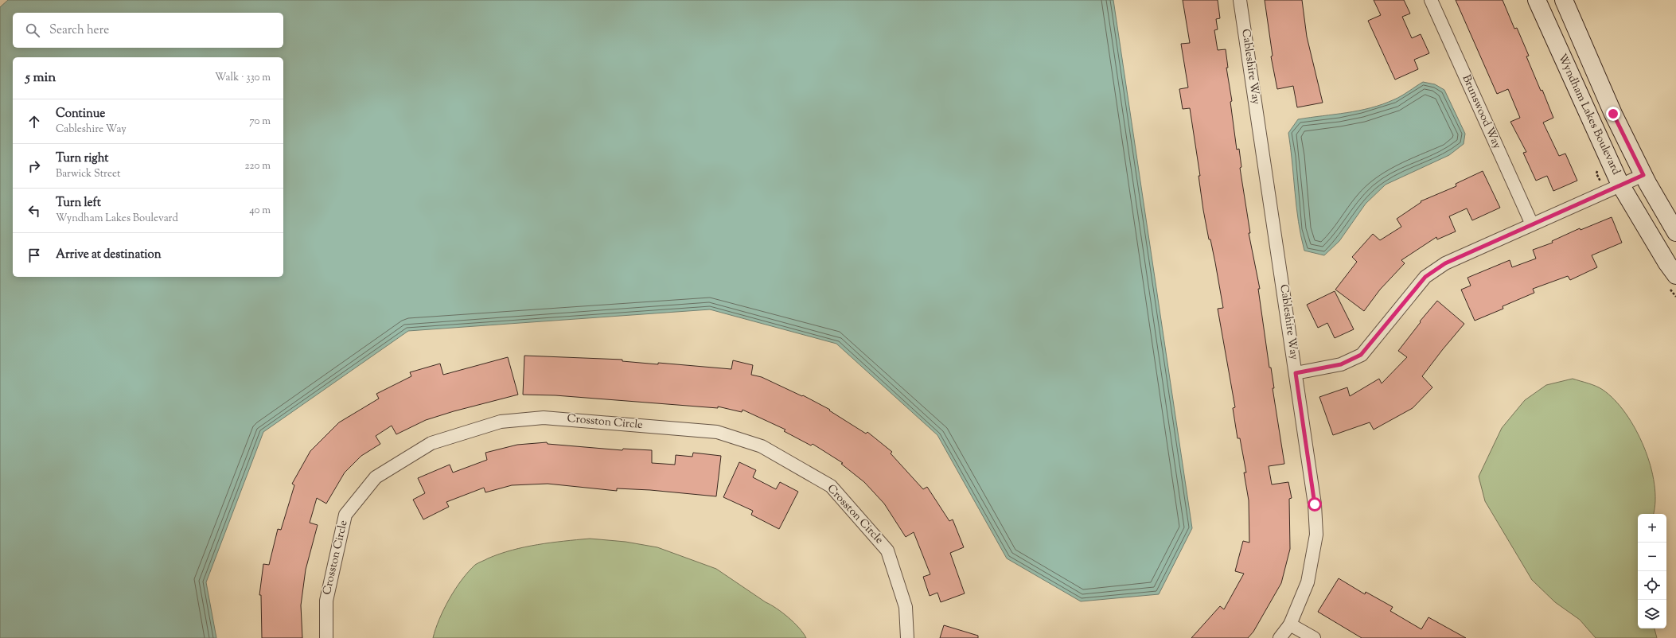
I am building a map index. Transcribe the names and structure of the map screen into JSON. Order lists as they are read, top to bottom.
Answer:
{
  "streets": {
    "street": [
      "Cableshire Way",
      "Brunswood Way",
      "Wyndham Lakes Boulevard",
      "Crosston Circle"
    ]
  },
  "page": {
    "search": "Search here",
    "heading": ["5 min", "Walk · 330 m"],
    "list": [
      ["Continue", "Cableshire Way", "70 m"],
      ["Turn right", "Barwick Street", "220 m"],
      ["Turn left", "Wyndham Lakes Boulevard", "40 m"],
      "Arrive at destination"
    ],
    "map_buttons": ["+", "−"]
  }
}
